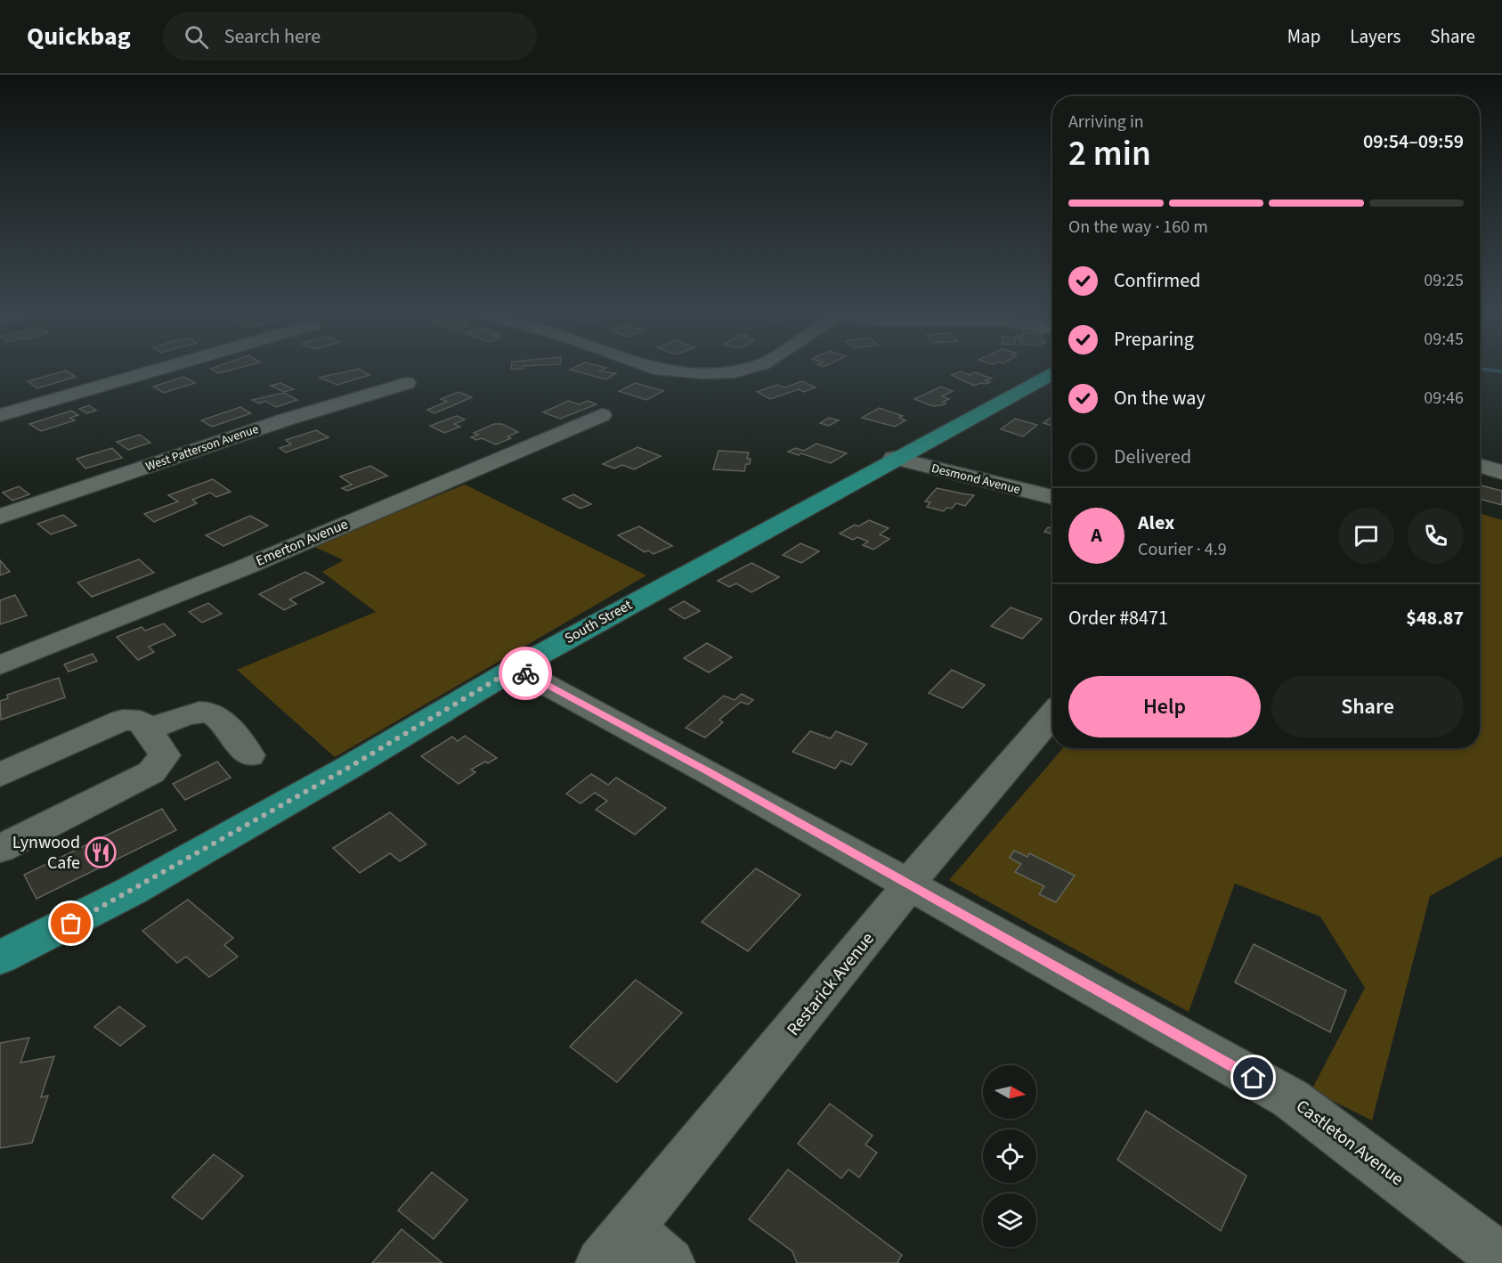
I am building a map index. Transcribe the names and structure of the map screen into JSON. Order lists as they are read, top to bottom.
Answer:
{
  "streets": {
    "main road": ["South Street"],
    "street": [
      "West Patterson Avenue",
      "Desmond Avenue",
      "Emerton Avenue",
      "Restarick Avenue",
      "Castleton Avenue"
    ]
  },
  "crossings": [
    ["Desmond Avenue", "South Street"],
    ["South Street", "Castleton Avenue"],
    ["Restarick Avenue", "Castleton Avenue"]
  ],
  "places": {
    "restaurant": ["Lynwood Cafe"]
  },
  "north": "right",
  "page": {
    "header": "Quickbag",
    "search": "Search here",
    "nav": ["Map", "Layers", "Share"],
    "heading": ["2 min", "Arriving in", "09:54–09:59"],
    "panel": [
      "Alex",
      "Courier · 4.9",
      "Order #8471",
      "$48.87"
    ],
    "bar": "On the way · 160 m",
    "list": [
      ["Confirmed", "09:25"],
      ["Preparing", "09:45"],
      ["On the way", "09:46"],
      "Delivered"
    ],
    "round": "A",
    "buttons": ["Help", "Share"]
  }
}
